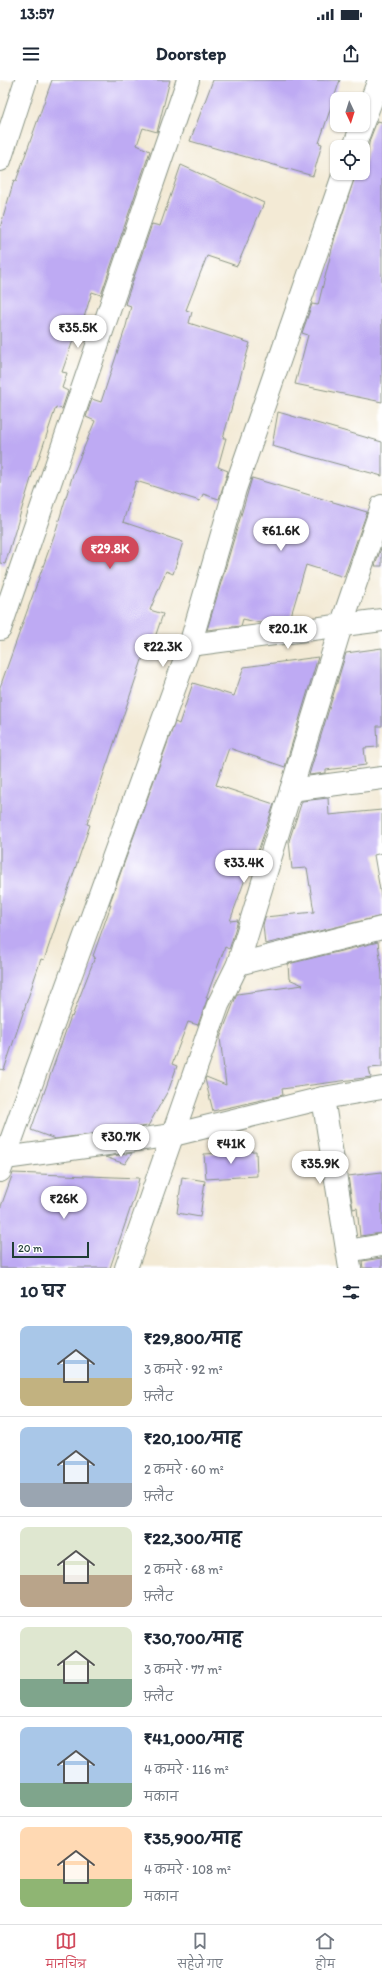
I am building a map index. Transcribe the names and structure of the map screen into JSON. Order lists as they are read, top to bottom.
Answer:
{
  "scale_bar": "20 m",
  "north": "bottom",
  "page": {
    "status": "13:57",
    "header": "Doorstep",
    "price": [
      "₹35.5K",
      "₹61.6K",
      "₹29.8K",
      "₹20.1K",
      "₹22.3K",
      "₹33.4K",
      "₹30.7K",
      "₹41K",
      "₹35.9K",
      "₹26K"
    ],
    "scale": "20 m",
    "heading": "10 घर",
    "list": [
      {
        "name": "₹29,800/माह",
        "note": "3 कमरे · 92 m² · फ़्लैट"
      },
      {
        "name": "₹20,100/माह",
        "note": "2 कमरे · 60 m² · फ़्लैट"
      },
      {
        "name": "₹22,300/माह",
        "note": "2 कमरे · 68 m² · फ़्लैट"
      },
      {
        "name": "₹30,700/माह",
        "note": "3 कमरे · 77 m² · फ़्लैट"
      },
      {
        "name": "₹41,000/माह",
        "note": "4 कमरे · 116 m² · मकान"
      },
      {
        "name": "₹35,900/माह",
        "note": "4 कमरे · 108 m² · मकान"
      }
    ],
    "tabs": ["मानचित्र", "सहेजे गए", "होम"]
  }
}
